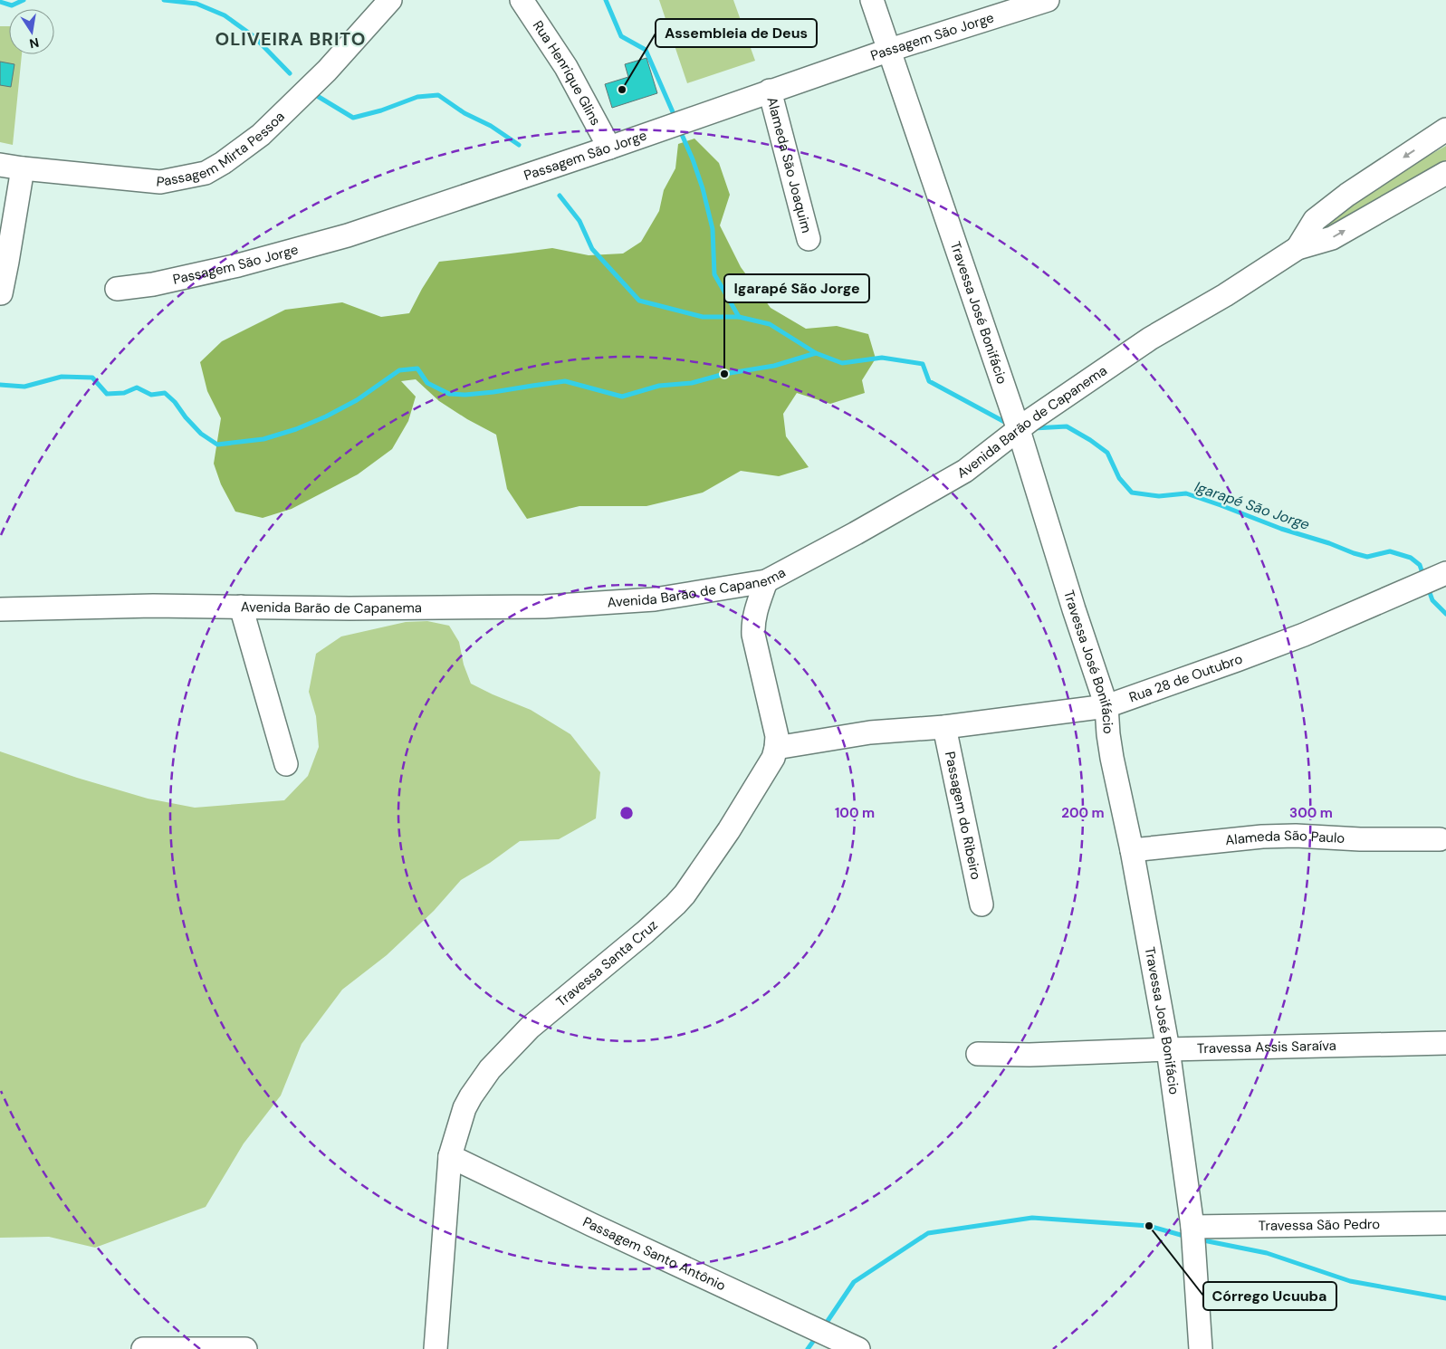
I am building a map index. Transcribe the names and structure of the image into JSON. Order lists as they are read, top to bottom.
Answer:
{
  "streets": {
    "street": [
      "Passagem São Jorge",
      "Rua Henrique Glins",
      "Passagem Mirta Pessoa",
      "Alameda São Joaquim",
      "Travessa José Bonifácio",
      "Avenida Barão de Capanema",
      "Rua 28 de Outubro",
      "Passagem do Ribeiro",
      "Alameda São Paulo",
      "Travessa Santa Cruz",
      "Travessa Assis Saraíva",
      "Travessa São Pedro",
      "Passagem Santo Antônio"
    ]
  },
  "crossings": [
    ["Passagem São Jorge", "Rua Henrique Glins"],
    ["Passagem São Jorge", "Alameda São Joaquim"],
    ["Passagem São Jorge", "Travessa José Bonifácio"],
    ["Travessa José Bonifácio", "Avenida Barão de Capanema"],
    ["Travessa José Bonifácio", "Rua 28 de Outubro"],
    ["Travessa José Bonifácio", "Alameda São Paulo"],
    ["Travessa José Bonifácio", "Travessa Assis Saraíva"],
    ["Travessa José Bonifácio", "Travessa São Pedro"],
    ["Avenida Barão de Capanema", "Travessa Santa Cruz"],
    ["Rua 28 de Outubro", "Passagem do Ribeiro"],
    ["Rua 28 de Outubro", "Travessa Santa Cruz"],
    ["Travessa Santa Cruz", "Passagem Santo Antônio"]
  ],
  "districts": ["OLIVEIRA BRITO"],
  "water": ["Igarapé São Jorge"],
  "places": ["Assembleia de Deus", "Igarapé São Jorge", "Córrego Ucuuba"],
  "north": "bottom",
  "rings": ["100 m", "200 m", "300 m"]
}
